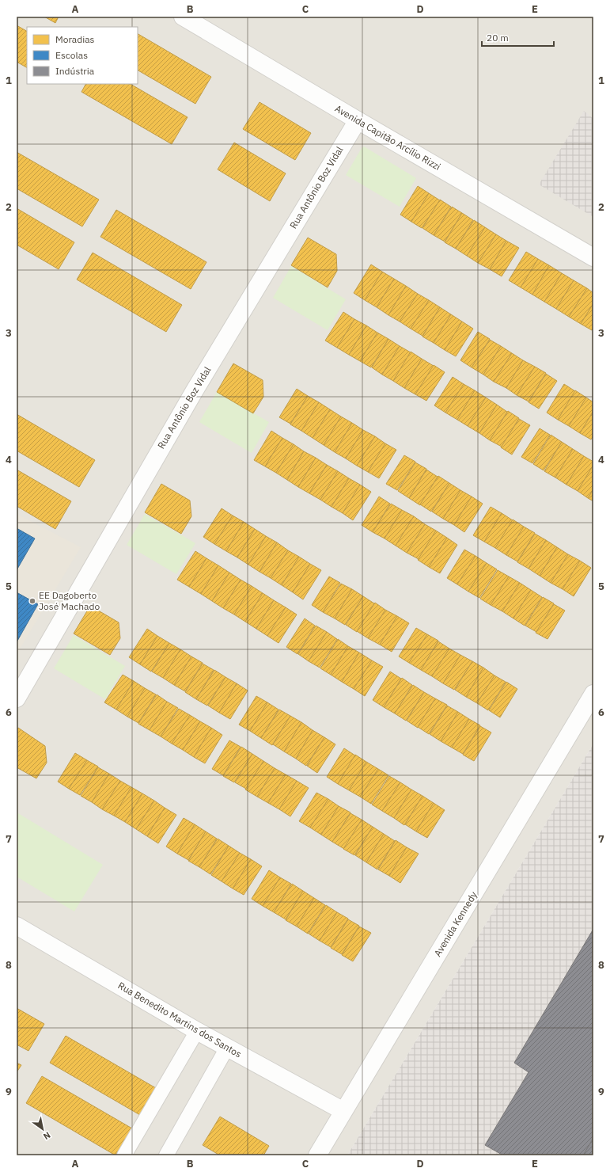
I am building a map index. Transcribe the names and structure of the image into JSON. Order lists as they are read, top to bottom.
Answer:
{
  "streets": {
    "street": [
      "Avenida Capitão Arcílio Rizzi",
      "Rua Antônio Boz Vidal",
      "Avenida Kennedy",
      "Rua Benedito Martins dos Santos"
    ]
  },
  "crossings": [
    ["Avenida Capitão Arcílio Rizzi", "Rua Antônio Boz Vidal"],
    ["Avenida Kennedy", "Rua Benedito Martins dos Santos"]
  ],
  "places": ["EE Dagoberto José Machado"],
  "legend": ["Moradias", "Escolas", "Indústria"],
  "scale_bar": "20 m",
  "north": "bottom right",
  "grid": {
    "columns": [
      "A",
      "B",
      "C",
      "D",
      "E"
    ],
    "rows": [
      "1",
      "2",
      "3",
      "4",
      "5",
      "6",
      "7",
      "8",
      "9"
    ]
  }
}
